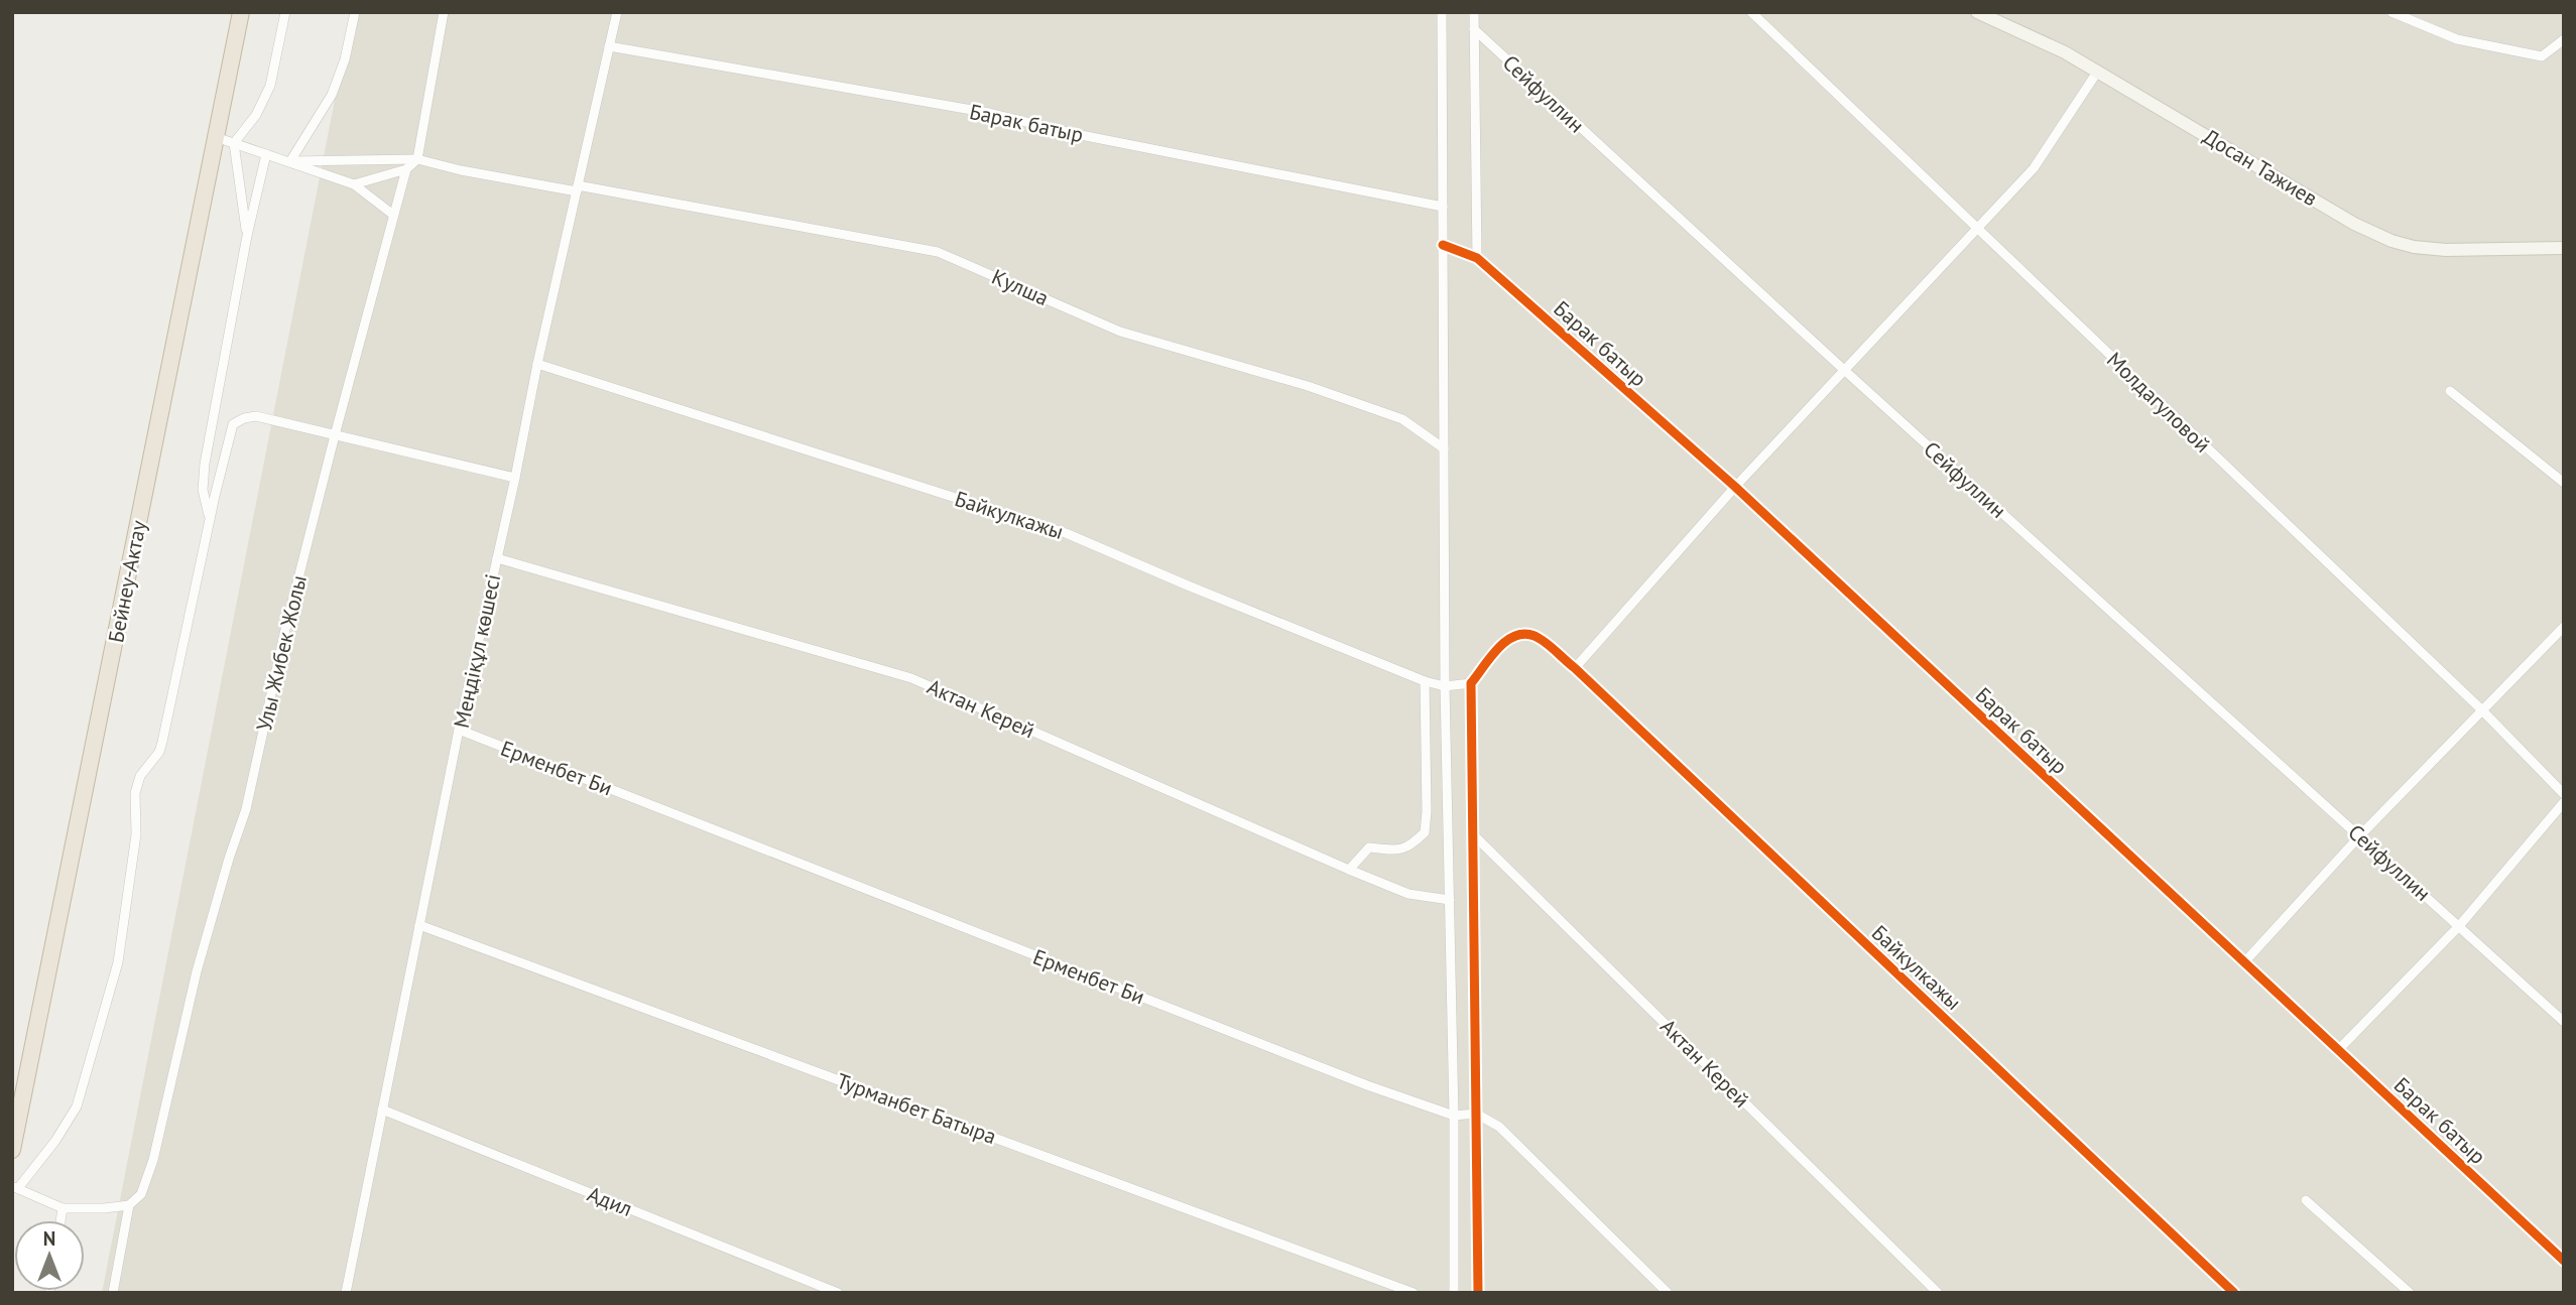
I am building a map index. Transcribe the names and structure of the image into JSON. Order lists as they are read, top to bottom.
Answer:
{
  "streets": {
    "highway": ["Бейнеу-Актау"],
    "street": [
      "Сейфуллин",
      "Барак батыр",
      "Досан Тажиев",
      "Кулша",
      "Молдагуловой",
      "Байкулкажы",
      "Меңдіқұл көшесі",
      "Улы Жибек Жолы",
      "Актан Керей",
      "Ерменбет Би",
      "Турманбет Батыра",
      "Адил"
    ]
  },
  "crossings": [
    ["Барак батыр", "Меңдіқұл көшесі"],
    ["Кулша", "Меңдіқұл көшесі"],
    ["Байкулкажы", "Меңдіқұл көшесі"],
    ["Меңдіқұл көшесі", "Актан Керей"],
    ["Меңдіқұл көшесі", "Ерменбет Би"],
    ["Меңдіқұл көшесі", "Турманбет Батыра"],
    ["Меңдіқұл көшесі", "Адил"]
  ],
  "north": "top"
}
